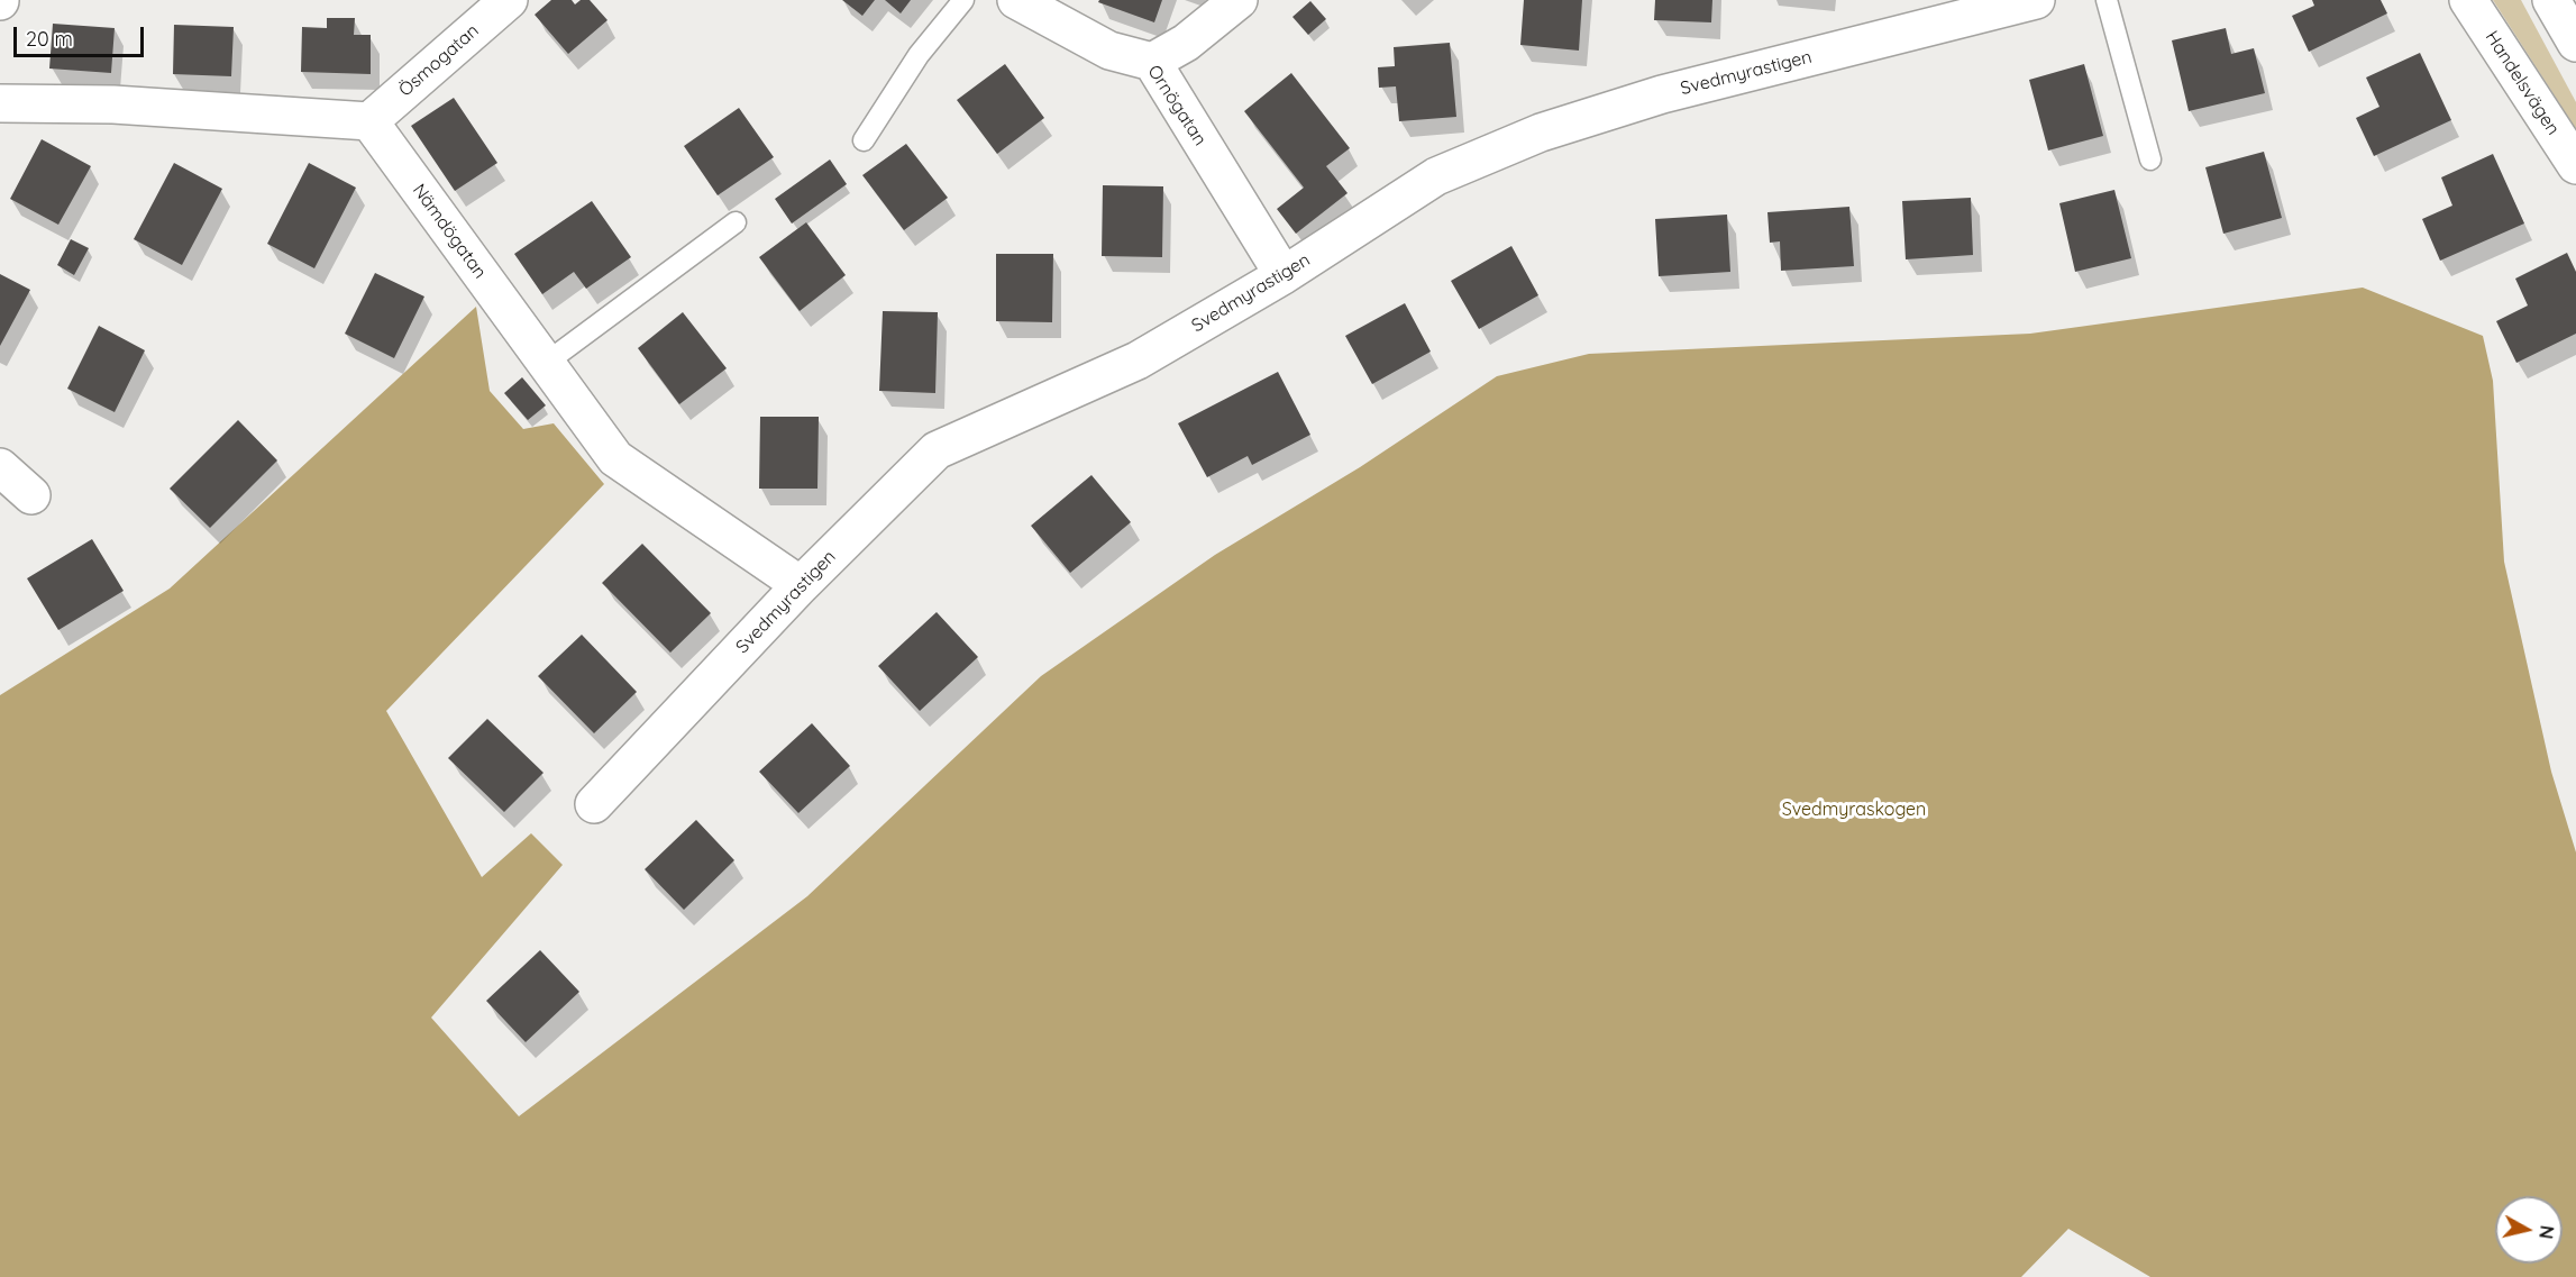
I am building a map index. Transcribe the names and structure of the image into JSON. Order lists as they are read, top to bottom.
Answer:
{
  "streets": {
    "street": [
      "Ösmogatan",
      "Svedmyrastigen",
      "Handelsvägen",
      "Ornögatan",
      "Nämdögatan"
    ]
  },
  "crossings": [
    ["Ösmogatan", "Nämdögatan"],
    ["Svedmyrastigen", "Ornögatan"],
    ["Svedmyrastigen", "Nämdögatan"]
  ],
  "parks": ["Svedmyraskogen"],
  "scale_bar": "20 m",
  "north": "right"
}
